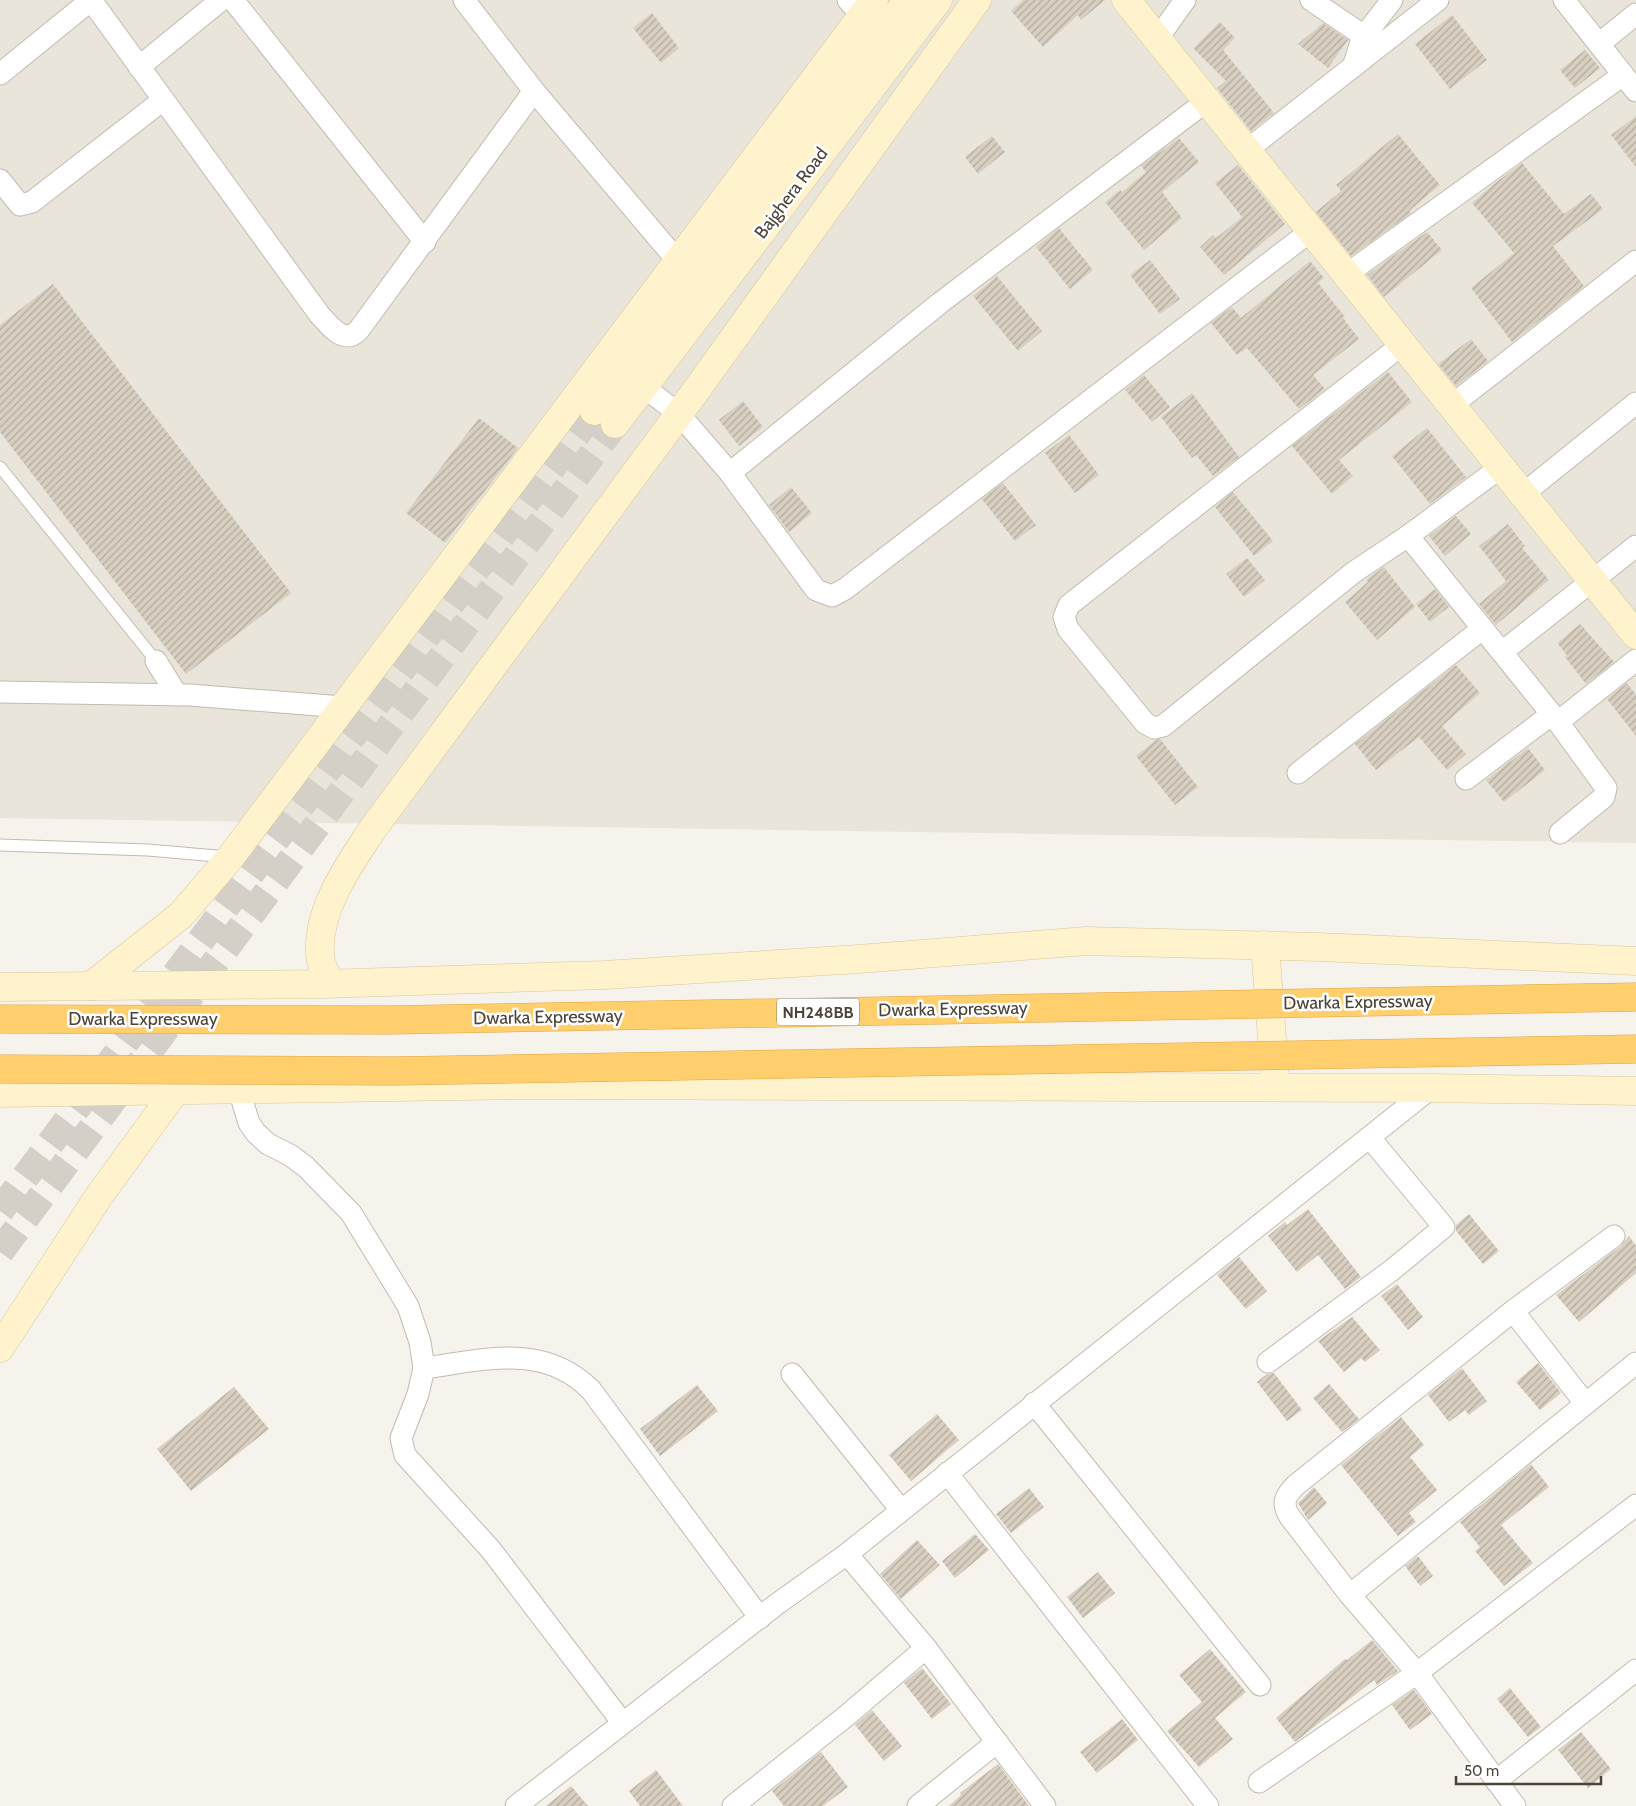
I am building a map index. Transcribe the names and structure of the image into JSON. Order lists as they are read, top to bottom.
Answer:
{
  "streets": {
    "highway": ["Dwarka Expressway", "NH248BB"],
    "street": ["Bajghera Road"]
  },
  "scale_bar": "50 m"
}
